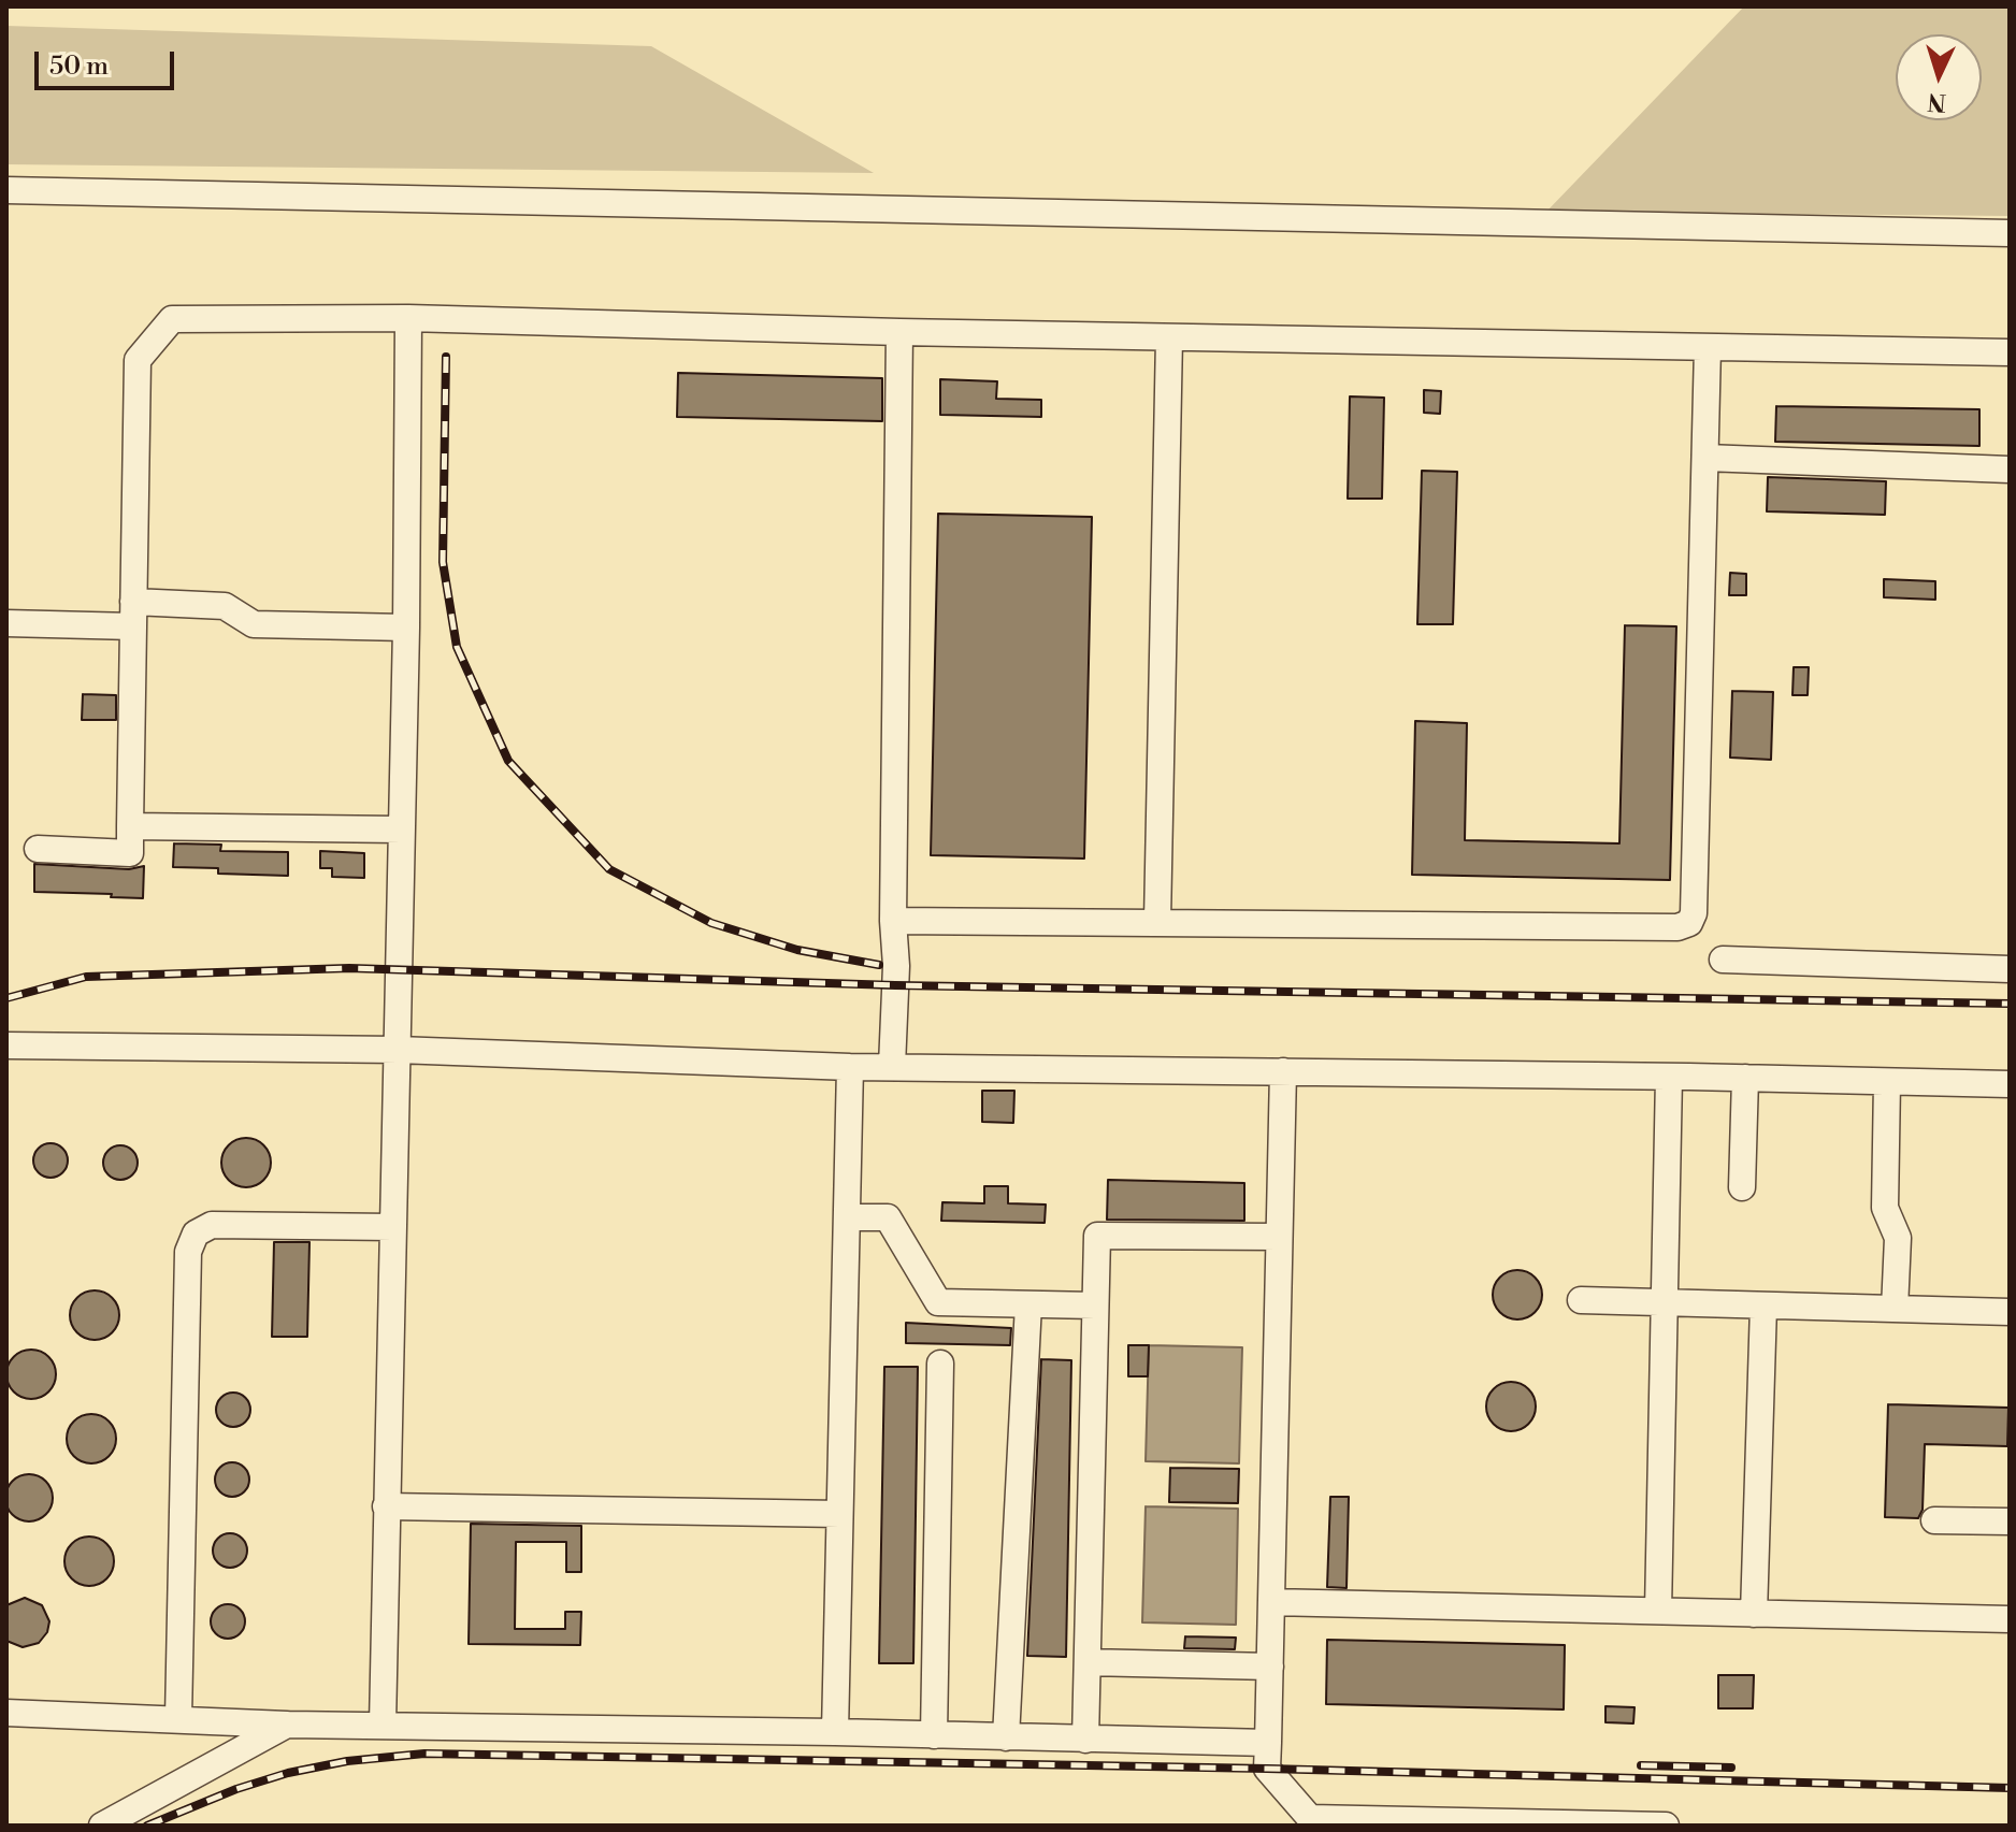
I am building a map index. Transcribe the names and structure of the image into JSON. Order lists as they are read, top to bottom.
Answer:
{
  "scale_bar": "50 m",
  "north": "bottom"
}
